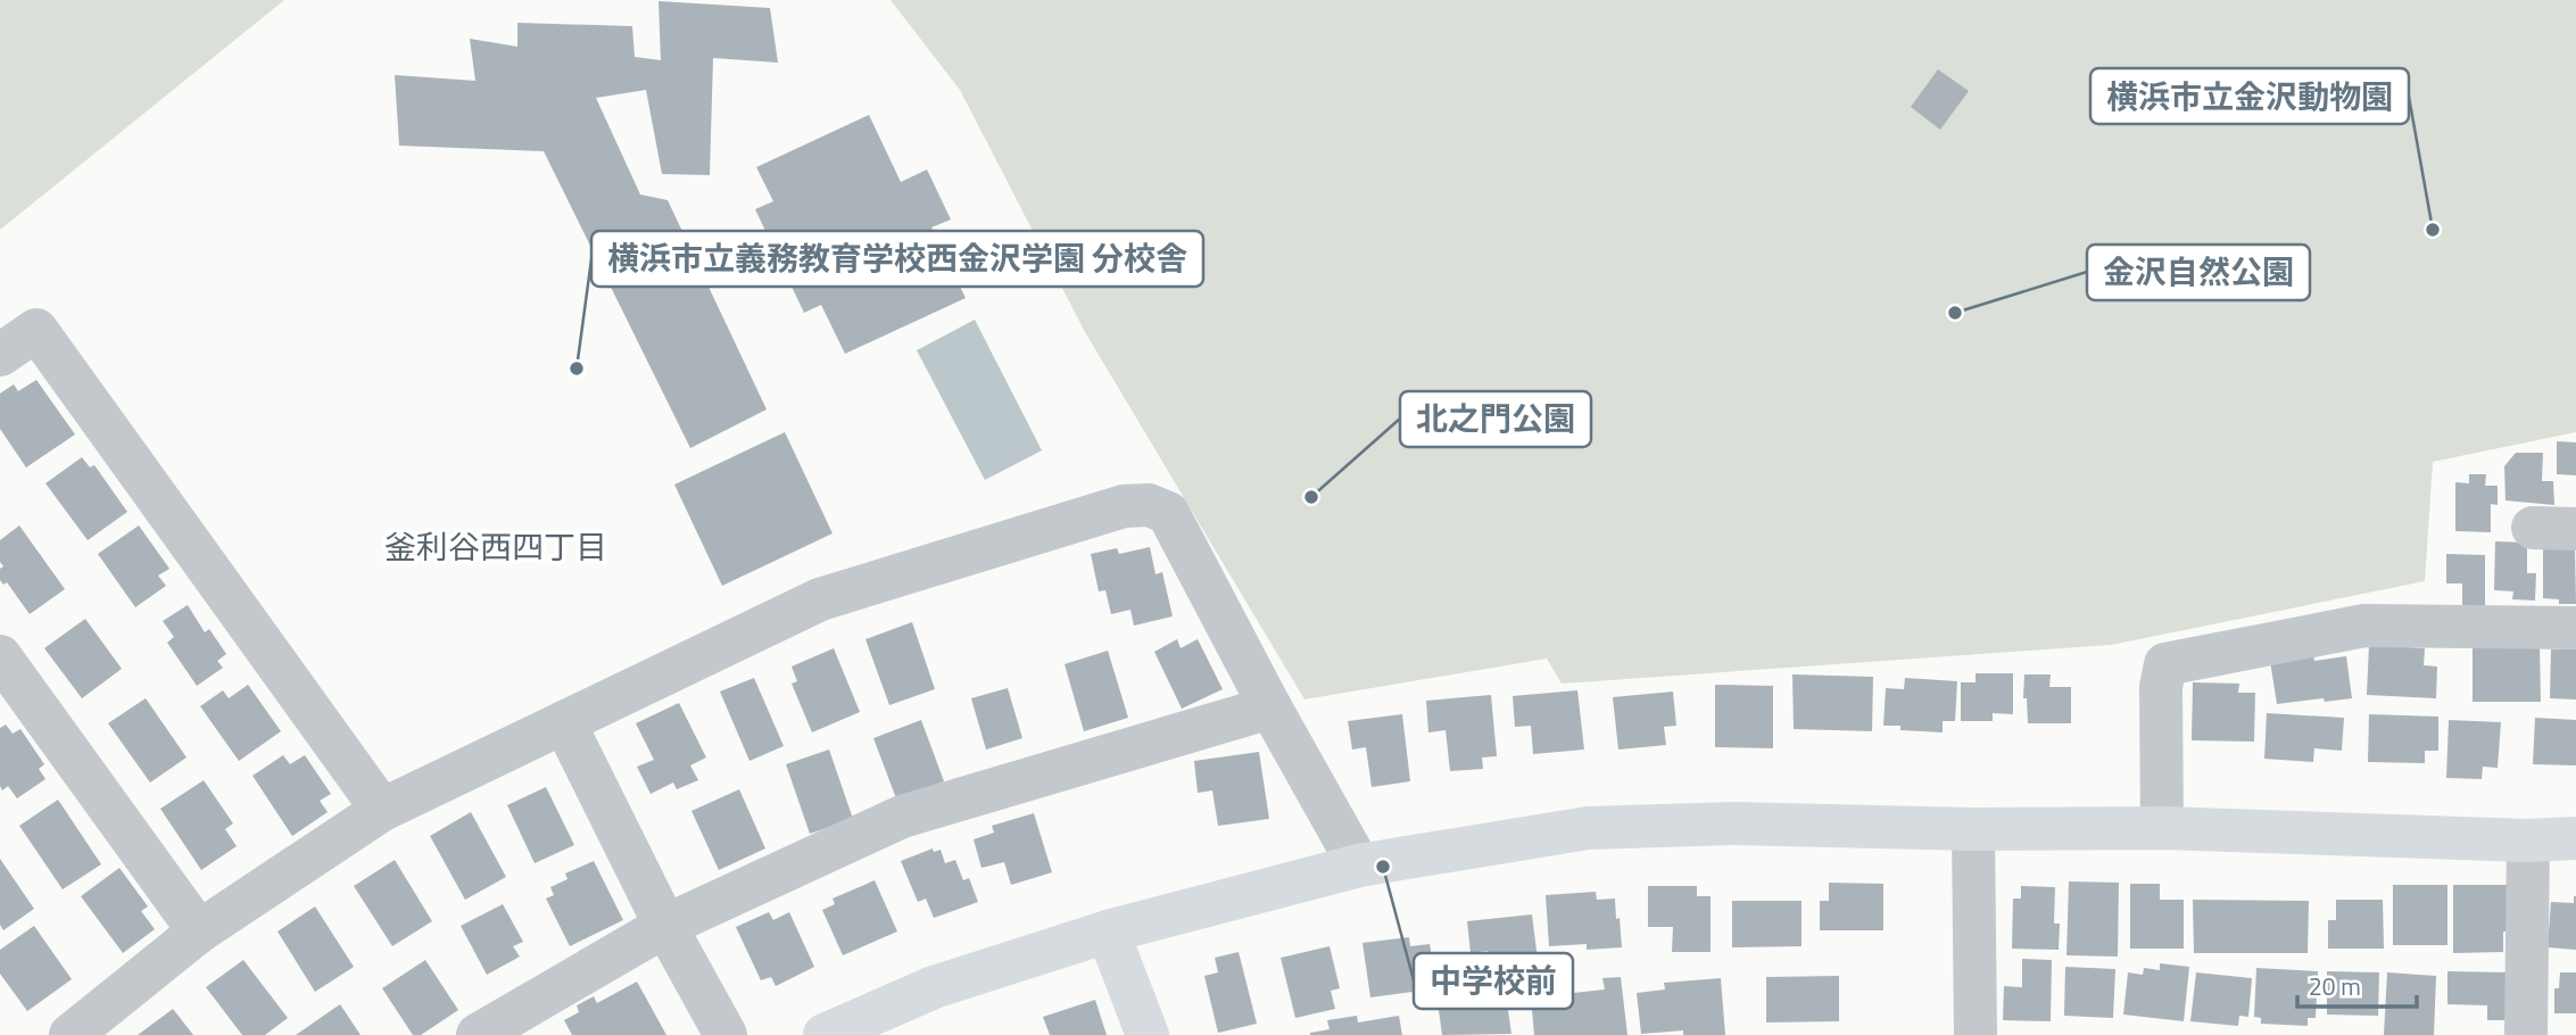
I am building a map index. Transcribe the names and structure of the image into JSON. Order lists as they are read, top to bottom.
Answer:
{
  "districts": ["釜利谷西四丁目"],
  "places": [
    "横浜市立金沢動物園",
    "金沢自然公園",
    "横浜市立義務教育学校西金沢学園 分校舎",
    "北之門公園",
    "中学校前"
  ],
  "scale_bar": "20 m"
}
